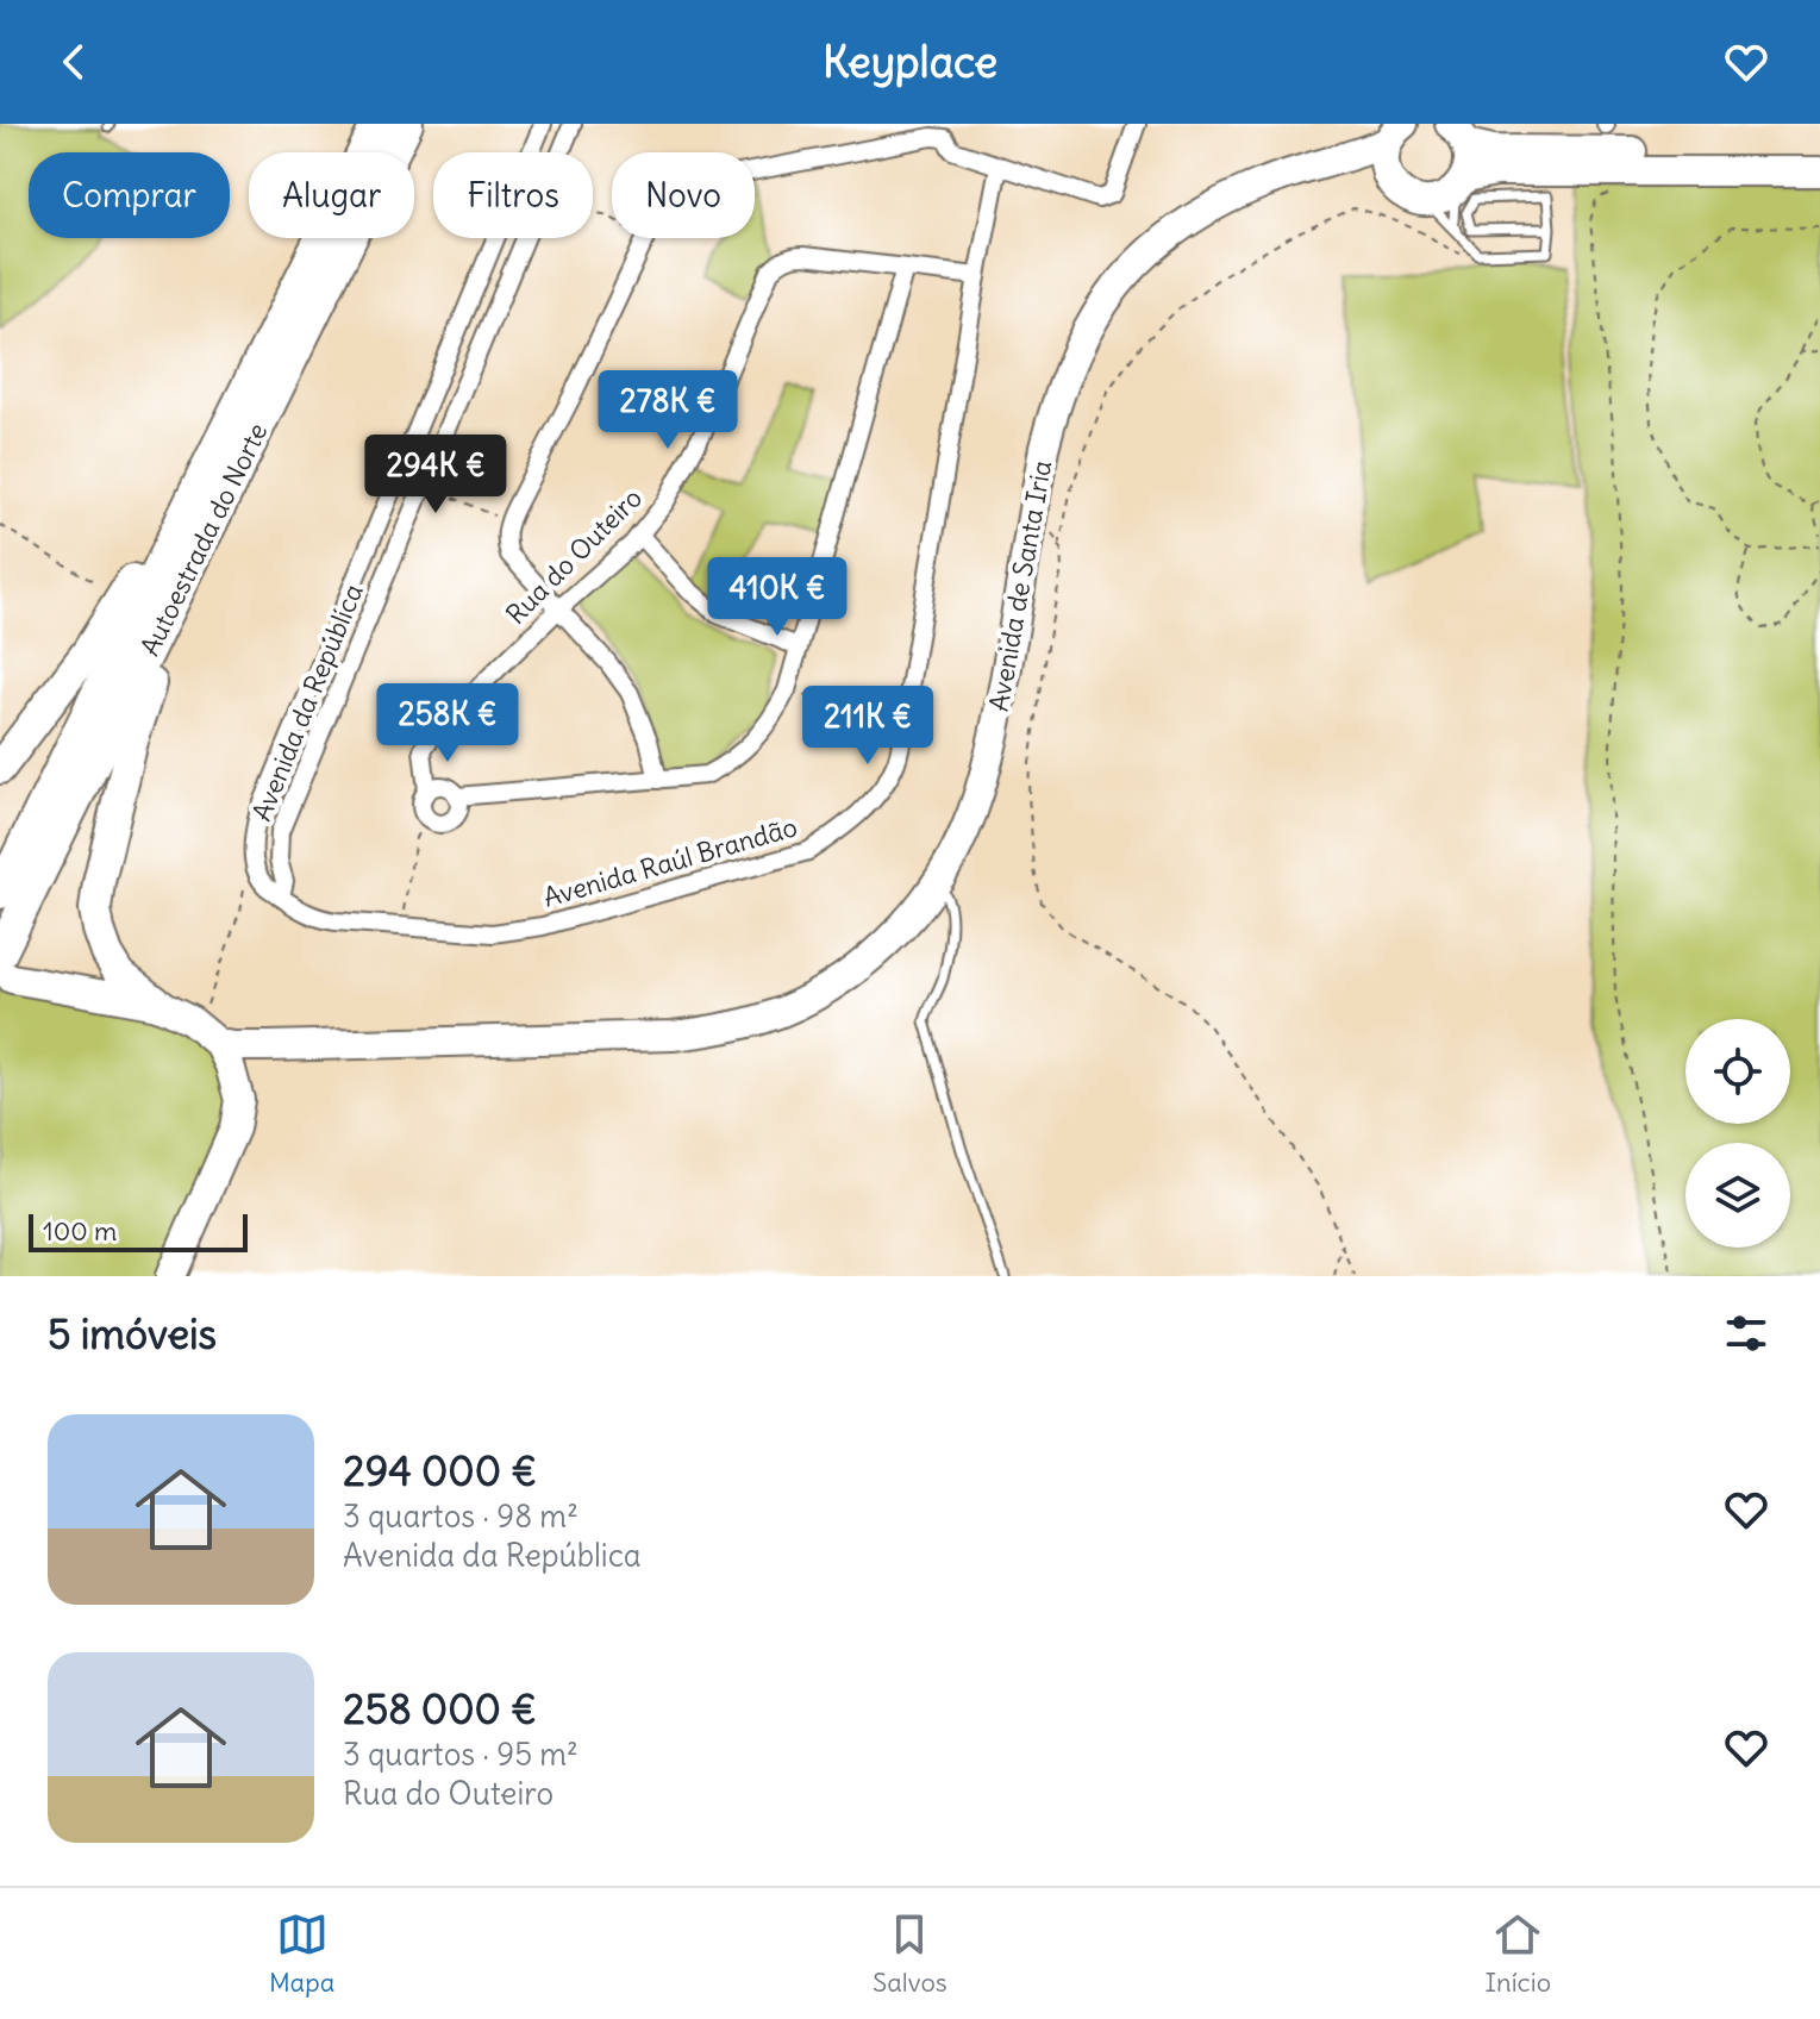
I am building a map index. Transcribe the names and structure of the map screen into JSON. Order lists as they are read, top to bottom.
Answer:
{
  "streets": {
    "highway": ["Autoestrada do Norte"],
    "main road": ["Avenida de Santa Iria"],
    "street": ["Rua do Outeiro", "Avenida da República", "Avenida Raúl Brandão"]
  },
  "crossings": [
    ["Rua do Outeiro", "Avenida Raúl Brandão"],
    ["Avenida da República", "Avenida Raúl Brandão"]
  ],
  "scale_bar": "100 m",
  "page": {
    "header": "Keyplace",
    "chip": [
      "Comprar",
      "Alugar",
      "Filtros",
      "Novo"
    ],
    "price": [
      "278K €",
      "294K €",
      "410K €",
      "258K €",
      "211K €"
    ],
    "scale": "100 m",
    "heading": "5 imóveis",
    "list": [
      {
        "name": "294 000 €",
        "note": "3 quartos · 98 m² · Avenida da República"
      },
      {
        "name": "258 000 €",
        "note": "3 quartos · 95 m² · Rua do Outeiro"
      }
    ],
    "tabs": ["Mapa", "Salvos", "Início"]
  }
}
